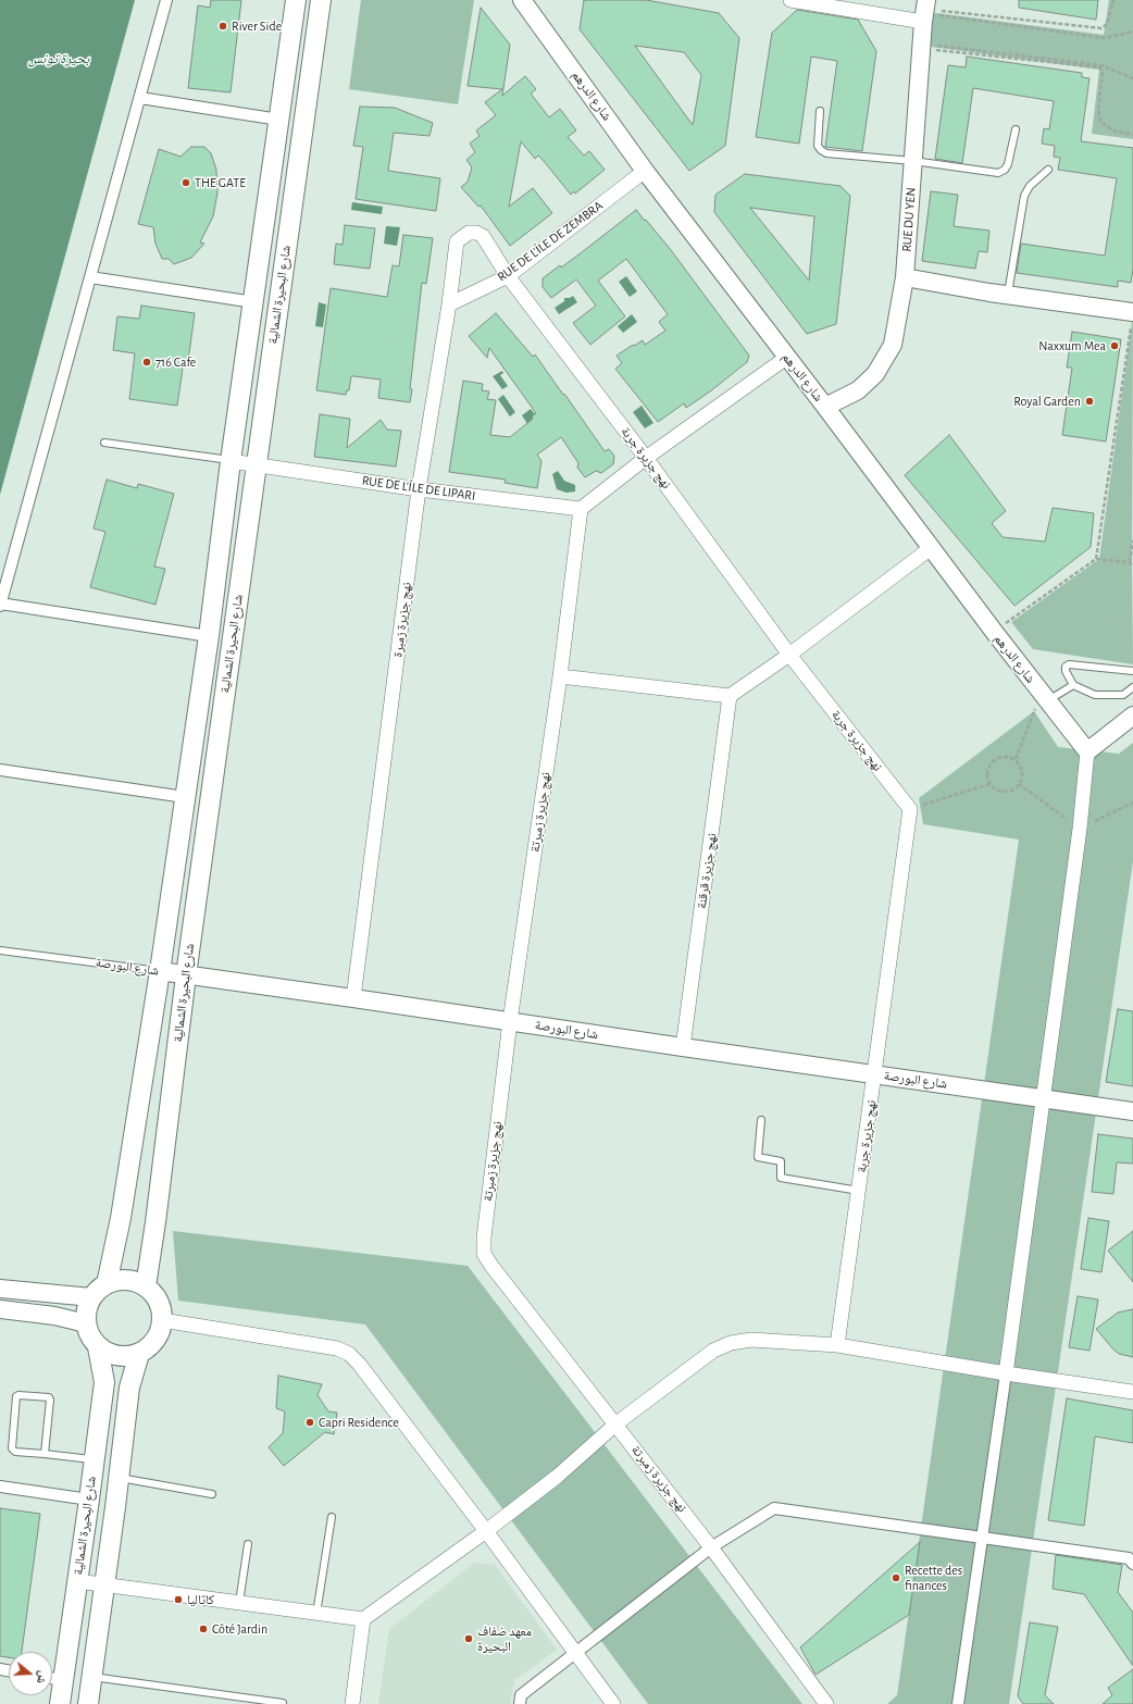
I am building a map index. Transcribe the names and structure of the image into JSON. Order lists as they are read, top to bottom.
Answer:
{
  "streets": {
    "main road": ["شارع البحيرة الشمالية"],
    "street": [
      "شارع الدرهم",
      "RUE DU YEN",
      "RUE DE L'ÎLE DE ZEMBRA",
      "نهج جزيرة جربة",
      "RUE DE L'ÎLE DE LIPARI",
      "نهج جزيرة زمبرة",
      "نهج جزيرة زمبرتة",
      "نهج جزيرة قرقنة",
      "شارع البورصة"
    ]
  },
  "crossings": [
    ["شارع الدرهم", "RUE DU YEN"],
    ["شارع الدرهم", "RUE DE L'ÎLE DE ZEMBRA"],
    ["RUE DE L'ÎLE DE ZEMBRA", "نهج جزيرة جربة"],
    ["RUE DE L'ÎLE DE ZEMBRA", "نهج جزيرة زمبرة"],
    ["شارع البحيرة الشمالية", "RUE DE L'ÎLE DE LIPARI"],
    ["شارع البحيرة الشمالية", "شارع البورصة"],
    ["نهج جزيرة جربة", "نهج جزيرة زمبرة"],
    ["نهج جزيرة جربة", "شارع البورصة"],
    ["RUE DE L'ÎLE DE LIPARI", "نهج جزيرة زمبرة"],
    ["RUE DE L'ÎLE DE LIPARI", "نهج جزيرة زمبرتة"],
    ["نهج جزيرة زمبرة", "شارع البورصة"],
    ["نهج جزيرة زمبرتة", "شارع البورصة"],
    ["نهج جزيرة قرقنة", "شارع البورصة"]
  ],
  "water": ["بحيرة تونس"],
  "places": [
    "River Side",
    "THE GATE",
    "Naxxum Mea",
    "716 Cafe",
    "Royal Garden",
    "Capri Residence",
    "Recette des finances",
    "كاتاليا",
    "Côté Jardin",
    "معهد ضفاف البحيرة"
  ],
  "north": "right"
}
